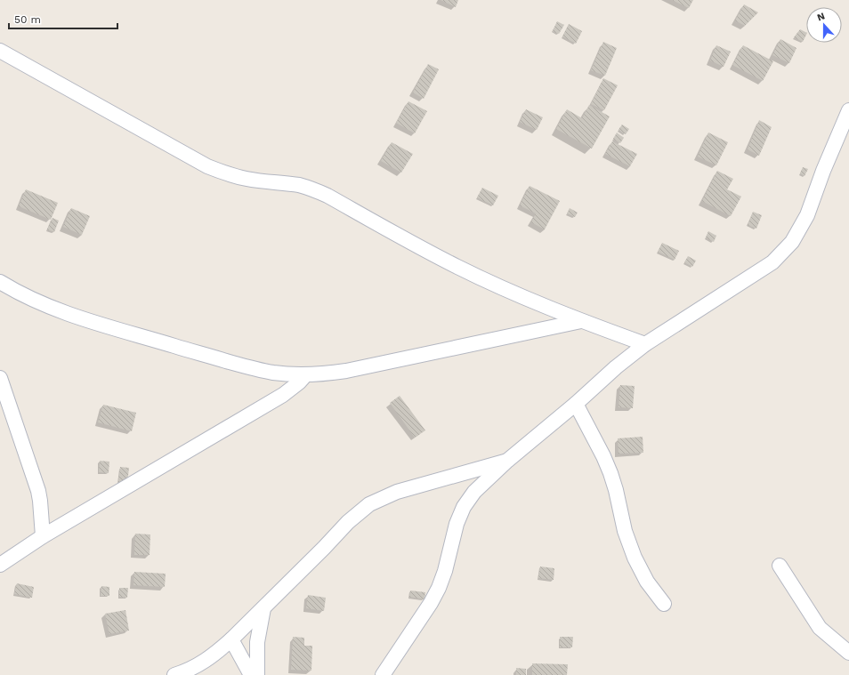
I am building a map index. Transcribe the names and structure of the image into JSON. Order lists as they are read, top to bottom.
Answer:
{
  "scale_bar": "50 m",
  "north": "top"
}
